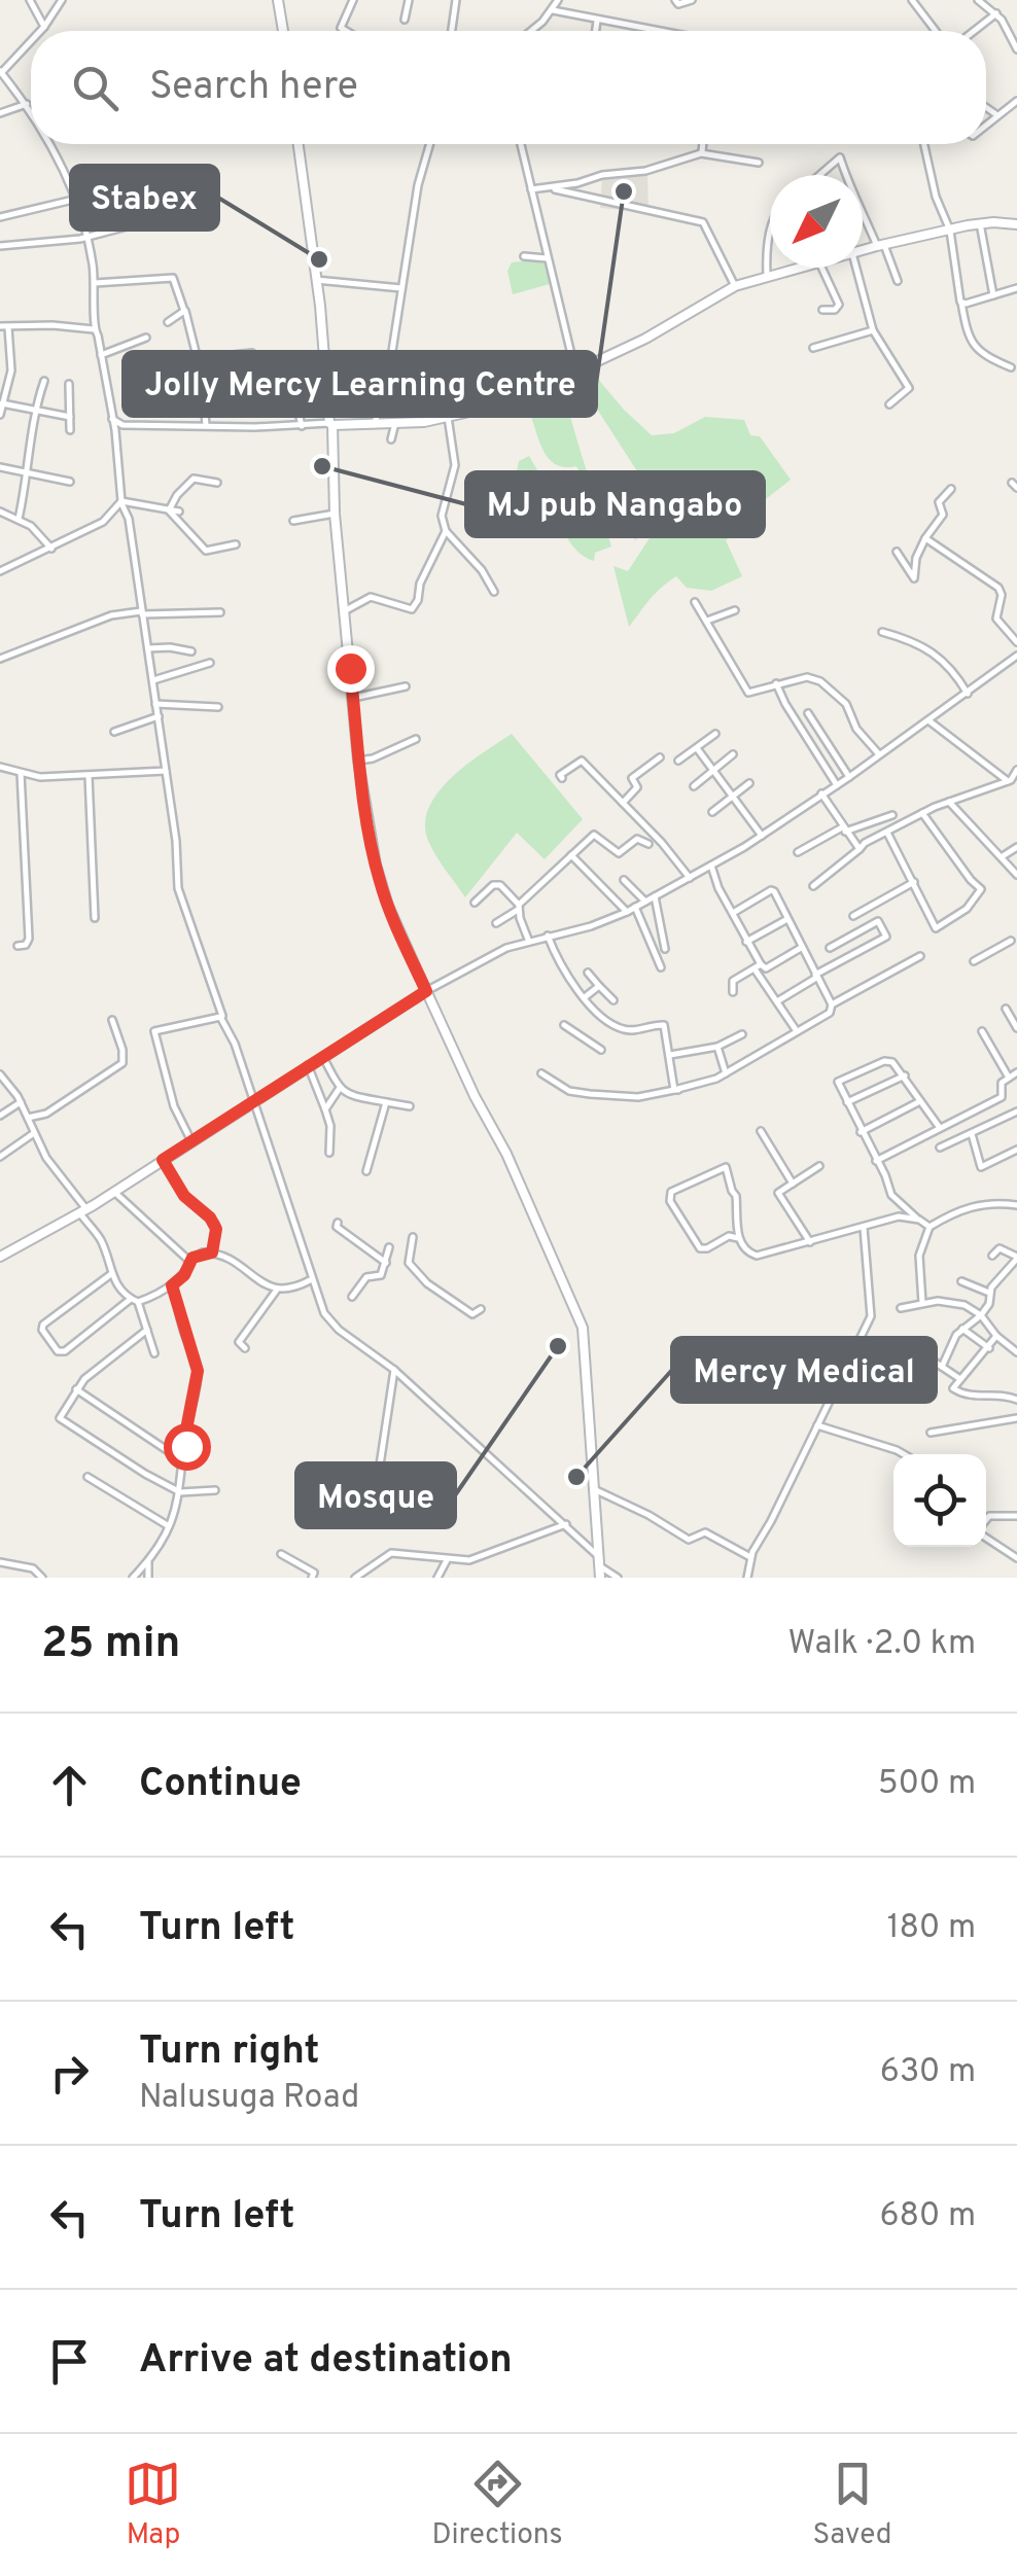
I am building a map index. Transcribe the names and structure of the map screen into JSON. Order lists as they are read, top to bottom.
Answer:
{
  "places": [
    "Jolly Mercy Learning Centre",
    "Stabex",
    "MJ pub Nangabo",
    "Mosque",
    "Mercy Medical"
  ],
  "north": "bottom left",
  "page": {
    "search": "Search here",
    "heading": ["25 min", "Walk · 2.0 km"],
    "list": [
      ["Continue", "500 m"],
      ["Turn left", "180 m"],
      ["Turn right", "Nalusuga Road", "630 m"],
      ["Turn left", "680 m"],
      "Arrive at destination"
    ],
    "nav": ["Map", "Directions", "Saved"]
  }
}
